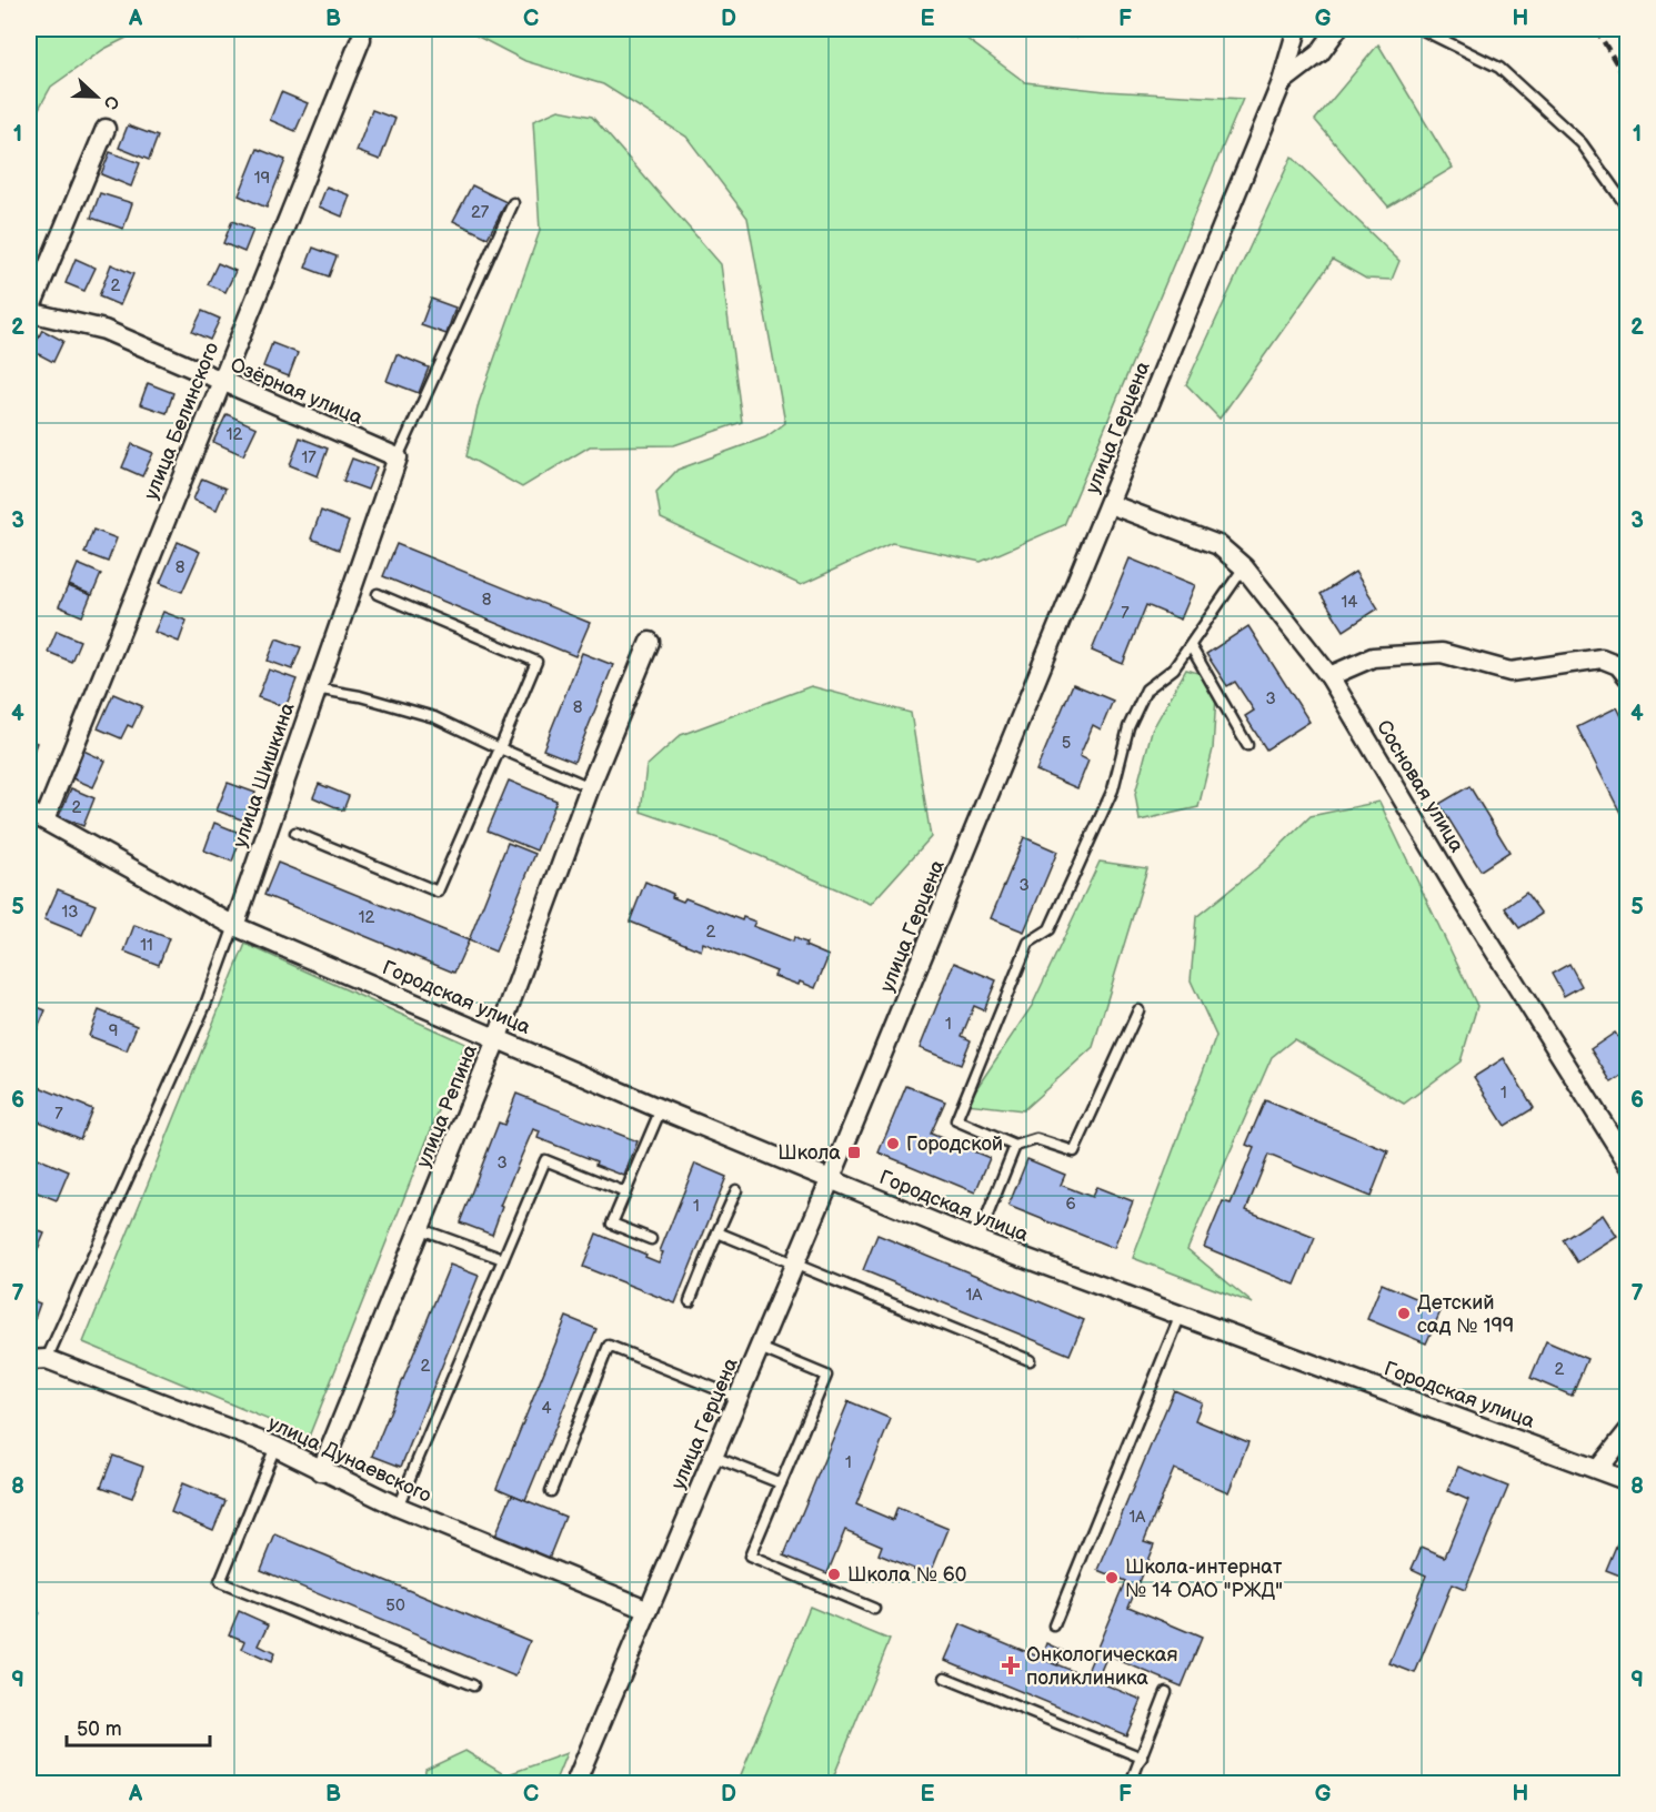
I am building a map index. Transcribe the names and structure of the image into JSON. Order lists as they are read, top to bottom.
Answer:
{
  "streets": {
    "street": [
      "Озёрная улица",
      "улица Белинского",
      "улица Герцена",
      "улица Шишкина",
      "Сосновая улица",
      "Городская улица",
      "улица Репина",
      "улица Дунаевского"
    ]
  },
  "crossings": [
    ["Озёрная улица", "улица Белинского"],
    ["Озёрная улица", "улица Шишкина"],
    ["улица Белинского", "Городская улица"],
    ["улица Герцена", "Сосновая улица"],
    ["улица Герцена", "Городская улица"],
    ["улица Герцена", "улица Дунаевского"],
    ["улица Шишкина", "Городская улица"],
    ["улица Шишкина", "улица Дунаевского"],
    ["Городская улица", "улица Репина"],
    ["улица Репина", "улица Дунаевского"]
  ],
  "places": {
    "other": [
      "Городской",
      "Детский сад № 199",
      "Школа № 60",
      "Школа-интернат № 14 ОАО \"РЖД\""
    ],
    "transit": ["Школа"],
    "health": ["Онкологическая поликлиника"]
  },
  "house_numbers": [
    "19",
    "27",
    "2",
    "12",
    "17",
    "8",
    "8",
    "14",
    "7",
    "3",
    "8",
    "5",
    "2",
    "3",
    "13",
    "12",
    "2",
    "11",
    "1",
    "9",
    "1",
    "7",
    "3",
    "6",
    "1",
    "1А",
    "2",
    "2",
    "4",
    "1",
    "1А",
    "50"
  ],
  "scale_bar": "50 m",
  "north": "right",
  "grid": {
    "columns": [
      "A",
      "B",
      "C",
      "D",
      "E",
      "F",
      "G",
      "H"
    ],
    "rows": [
      "1",
      "2",
      "3",
      "4",
      "5",
      "6",
      "7",
      "8",
      "9"
    ]
  }
}
